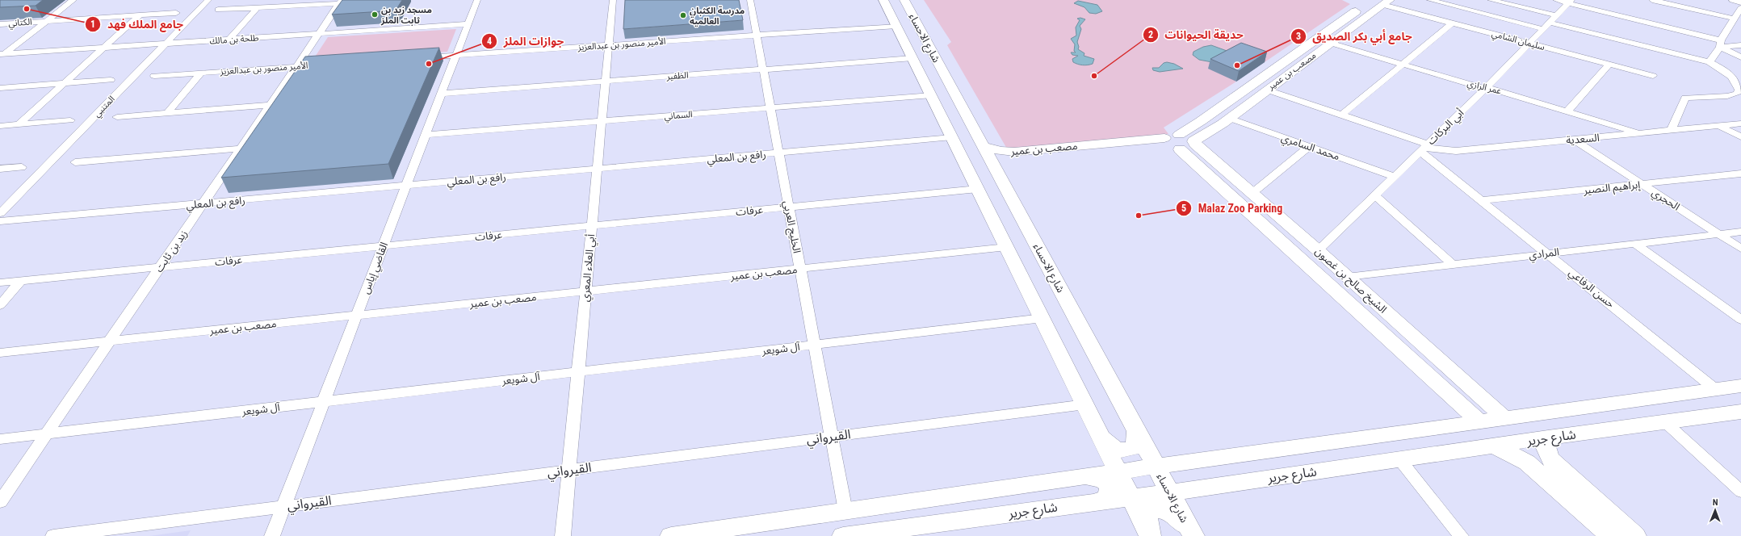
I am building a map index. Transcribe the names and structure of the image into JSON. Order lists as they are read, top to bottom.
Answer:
{
  "streets": {
    "main road": [
      "شارع الاحساء",
      "مصعب بن عمير",
      "الشيخ صالح بن غصون",
      "شارع جرير"
    ],
    "street": [
      "الكتاني",
      "طلحة بن مالك",
      "سليمان الشامي",
      "الأمير منصور بن عبدالعزيز",
      "الظفير",
      "عمر الرازي",
      "المتنبي",
      "السماني",
      "أبي البركات",
      "السعدية",
      "محمد السامري",
      "رافع بن المعلي",
      "إبراهيم النصير",
      "الحجري",
      "عرفات",
      "الخليج العربي",
      "زيد بن ثابت",
      "المرادي",
      "القاضي إياس",
      "أبي العلاء المعري",
      "حسن الرفاعي",
      "آل شويعر",
      "القيرواني"
    ]
  },
  "crossings": [
    ["شارع الاحساء", "الأمير منصور بن عبدالعزيز"],
    ["شارع الاحساء", "مصعب بن عمير"],
    ["شارع الاحساء", "الظفير"],
    ["شارع الاحساء", "السماني"],
    ["شارع الاحساء", "رافع بن المعلي"],
    ["شارع الاحساء", "عرفات"],
    ["شارع الاحساء", "آل شويعر"],
    ["شارع الاحساء", "القيرواني"],
    ["شارع الاحساء", "شارع جرير"],
    ["طلحة بن مالك", "المتنبي"],
    ["طلحة بن مالك", "زيد بن ثابت"],
    ["طلحة بن مالك", "القاضي إياس"],
    ["سليمان الشامي", "مصعب بن عمير"],
    ["سليمان الشامي", "أبي البركات"],
    ["الأمير منصور بن عبدالعزيز", "الخليج العربي"],
    ["الأمير منصور بن عبدالعزيز", "زيد بن ثابت"],
    ["الأمير منصور بن عبدالعزيز", "القاضي إياس"],
    ["الأمير منصور بن عبدالعزيز", "أبي العلاء المعري"],
    ["مصعب بن عمير", "عمر الرازي"],
    ["مصعب بن عمير", "محمد السامري"],
    ["مصعب بن عمير", "الخليج العربي"],
    ["مصعب بن عمير", "زيد بن ثابت"],
    ["مصعب بن عمير", "القاضي إياس"],
    ["مصعب بن عمير", "أبي العلاء المعري"],
    ["مصعب بن عمير", "الشيخ صالح بن غصون"],
    ["الظفير", "الخليج العربي"],
    ["الظفير", "القاضي إياس"],
    ["الظفير", "أبي العلاء المعري"],
    ["عمر الرازي", "أبي البركات"],
    ["عمر الرازي", "السعدية"],
    ["السماني", "الخليج العربي"],
    ["السماني", "القاضي إياس"],
    ["السماني", "أبي العلاء المعري"],
    ["أبي البركات", "السعدية"],
    ["أبي البركات", "محمد السامري"],
    ["أبي البركات", "الشيخ صالح بن غصون"],
    ["أبي البركات", "حسن الرفاعي"],
    ["السعدية", "الحجري"],
    ["السعدية", "حسن الرفاعي"],
    ["رافع بن المعلي", "الخليج العربي"],
    ["رافع بن المعلي", "زيد بن ثابت"],
    ["رافع بن المعلي", "القاضي إياس"],
    ["رافع بن المعلي", "أبي العلاء المعري"],
    ["إبراهيم النصير", "الحجري"],
    ["إبراهيم النصير", "حسن الرفاعي"],
    ["الحجري", "المرادي"],
    ["عرفات", "الخليج العربي"],
    ["عرفات", "زيد بن ثابت"],
    ["عرفات", "القاضي إياس"],
    ["عرفات", "أبي العلاء المعري"],
    ["الخليج العربي", "آل شويعر"],
    ["الخليج العربي", "القيرواني"],
    ["زيد بن ثابت", "آل شويعر"],
    ["المرادي", "الشيخ صالح بن غصون"],
    ["المرادي", "حسن الرفاعي"],
    ["القاضي إياس", "آل شويعر"],
    ["القاضي إياس", "القيرواني"],
    ["أبي العلاء المعري", "آل شويعر"],
    ["أبي العلاء المعري", "القيرواني"]
  ],
  "places": [
    "جامع الملك فهد",
    "مسجد زيد بن ثابت الملز",
    "مدرسة الكثبان العالمية",
    "جوازات الملز",
    "جامع أبي بكر الصديق",
    "حديقة الحيوانات",
    "Malaz Zoo Parking"
  ],
  "north": "top"
}
